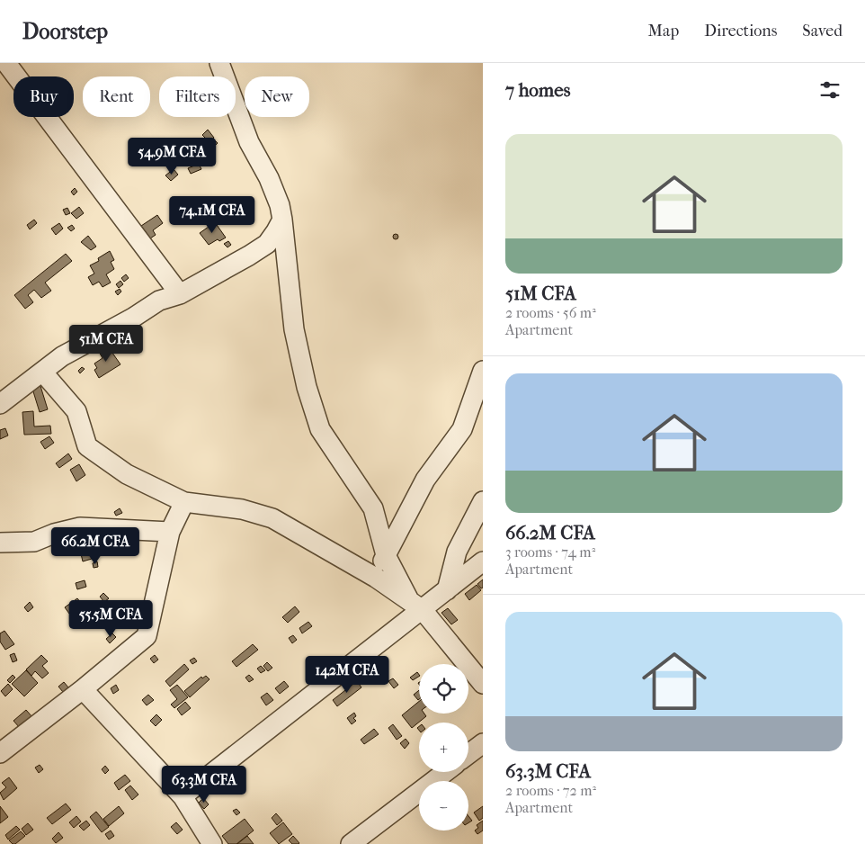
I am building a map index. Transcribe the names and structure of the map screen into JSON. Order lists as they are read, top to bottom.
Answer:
{
  "page": {
    "header": "Doorstep",
    "nav": ["Map", "Directions", "Saved"],
    "heading": "7 homes",
    "chip": [
      "Buy",
      "Rent",
      "Filters",
      "New"
    ],
    "list": [
      {
        "name": "51M CFA",
        "note": "2 rooms · 56 m² · Apartment"
      },
      {
        "name": "66.2M CFA",
        "note": "3 rooms · 74 m² · Apartment"
      },
      {
        "name": "63.3M CFA",
        "note": "2 rooms · 72 m² · Apartment"
      }
    ],
    "price": [
      "54.9M CFA",
      "74.1M CFA",
      "51M CFA",
      "66.2M CFA",
      "55.5M CFA",
      "142M CFA",
      "63.3M CFA"
    ],
    "map_buttons": ["+", "−"]
  }
}
